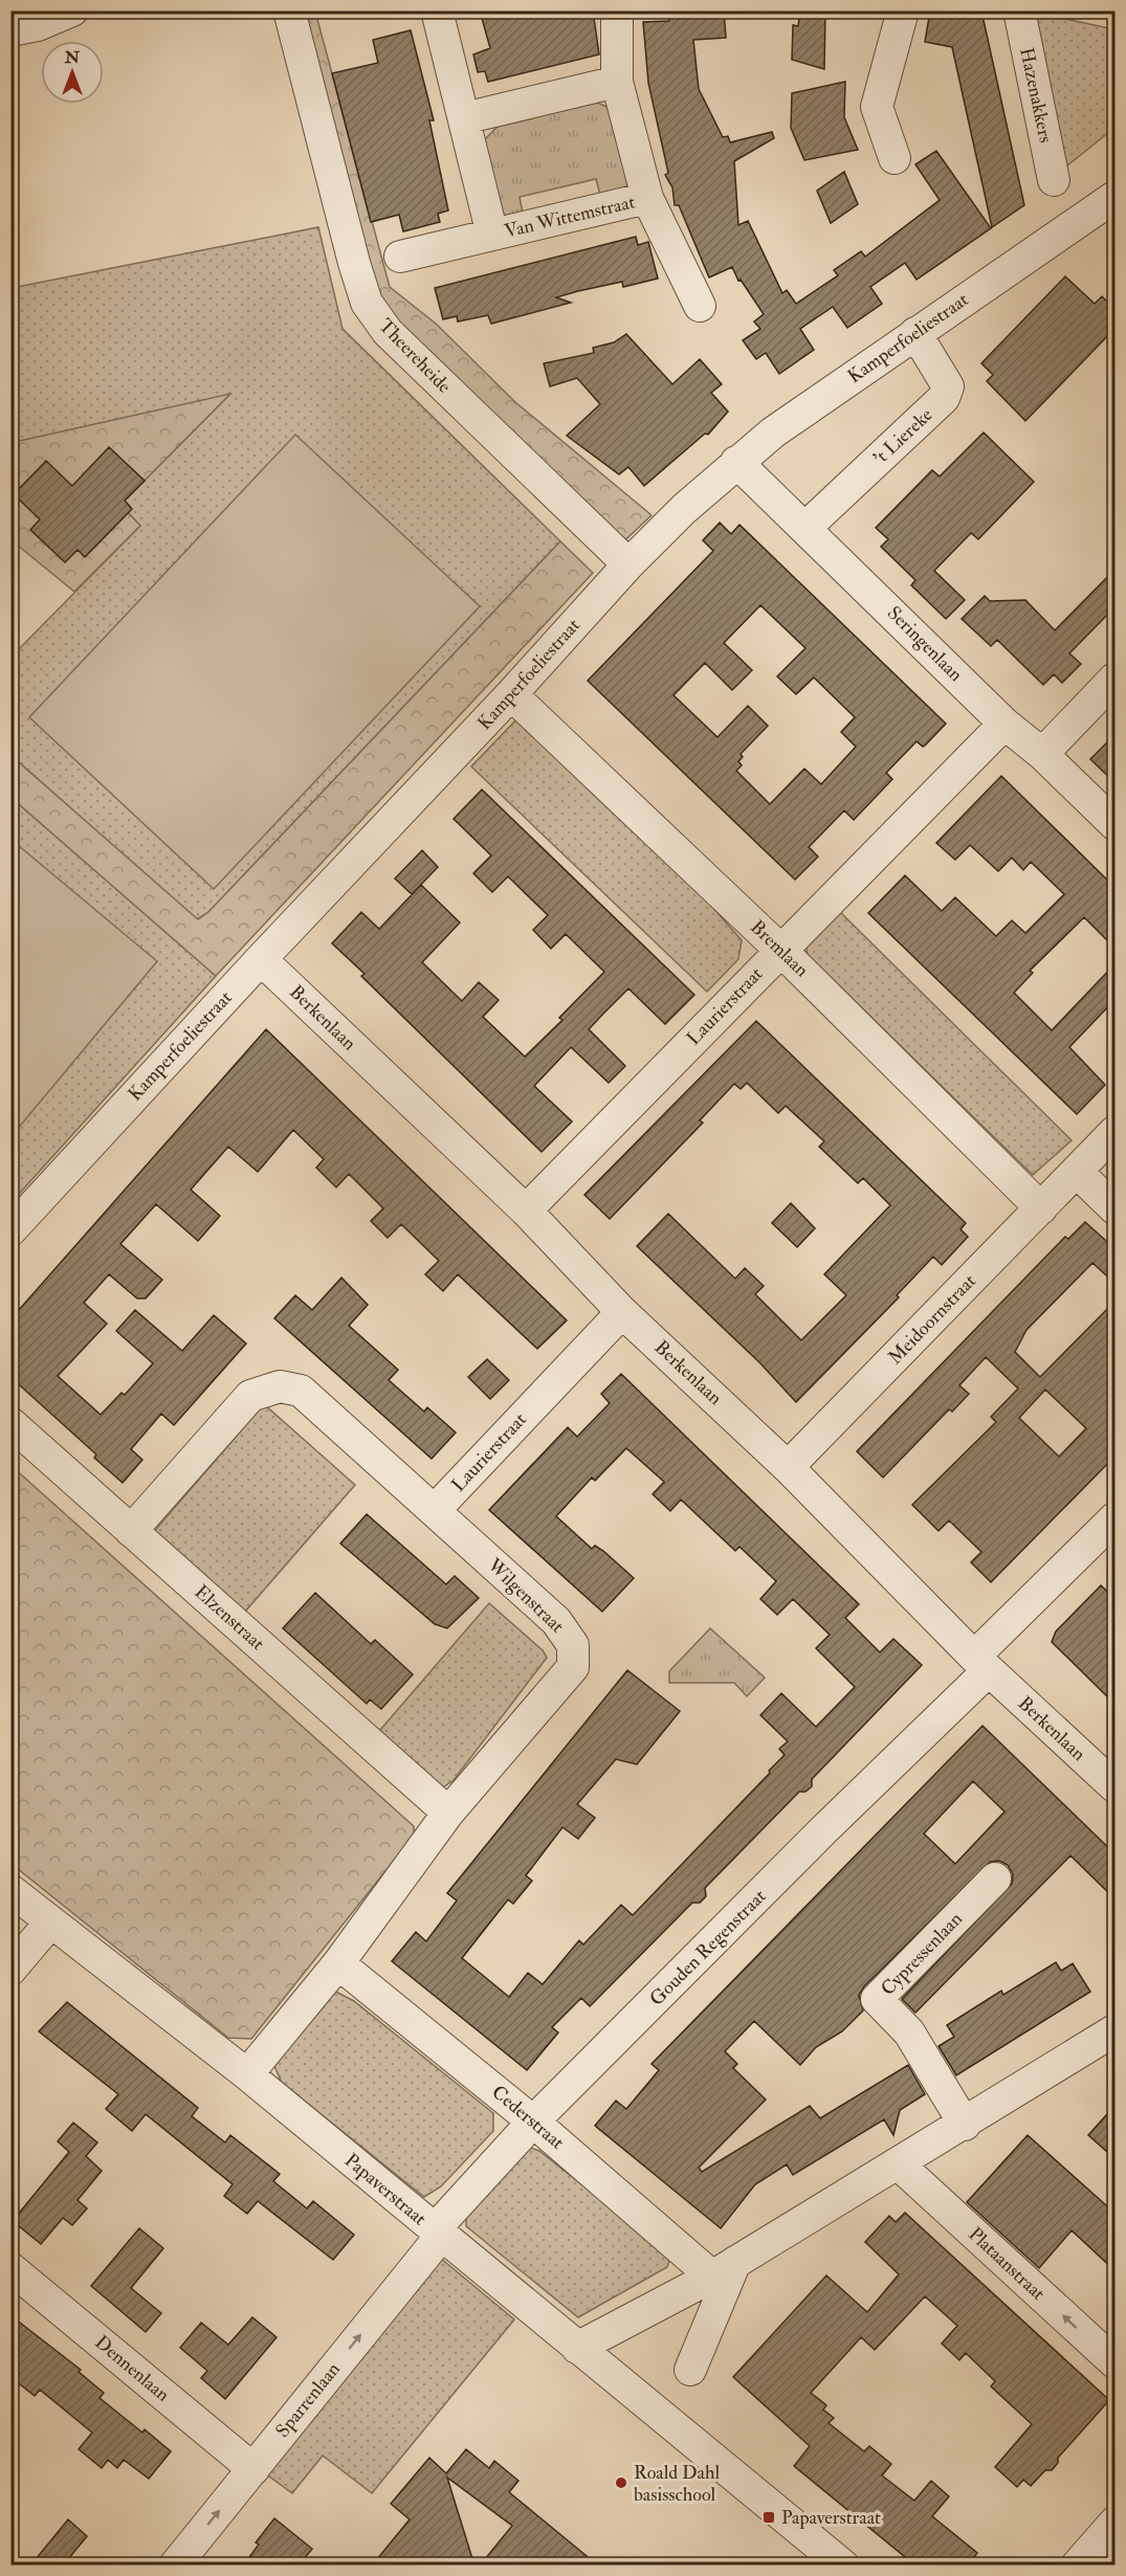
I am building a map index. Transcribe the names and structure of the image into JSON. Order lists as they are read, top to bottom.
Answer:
{
  "streets": {
    "street": [
      "Hazenakkers",
      "Van Wittemstraat",
      "Kamperfoeliestraat",
      "Theereheide",
      "'t Liereke",
      "Seringenlaan",
      "Bremlaan",
      "Laurierstraat",
      "Berkenlaan",
      "Meidoornstraat",
      "Wilgenstraat",
      "Elzenstraat",
      "Gouden Regenstraat",
      "Cypressenlaan",
      "Cederstraat",
      "Papaverstraat",
      "Plataanstraat",
      "Dennenlaan",
      "Sparrenlaan"
    ]
  },
  "crossings": [
    ["Kamperfoeliestraat", "Theereheide"],
    ["Kamperfoeliestraat", "'t Liereke"],
    ["Kamperfoeliestraat", "Seringenlaan"],
    ["Kamperfoeliestraat", "Bremlaan"],
    ["Kamperfoeliestraat", "Berkenlaan"],
    ["'t Liereke", "Seringenlaan"],
    ["Seringenlaan", "Laurierstraat"],
    ["Bremlaan", "Laurierstraat"],
    ["Bremlaan", "Meidoornstraat"],
    ["Laurierstraat", "Berkenlaan"],
    ["Laurierstraat", "Wilgenstraat"],
    ["Berkenlaan", "Meidoornstraat"],
    ["Berkenlaan", "Gouden Regenstraat"],
    ["Wilgenstraat", "Elzenstraat"],
    ["Wilgenstraat", "Cederstraat"],
    ["Wilgenstraat", "Papaverstraat"],
    ["Gouden Regenstraat", "Cederstraat"],
    ["Gouden Regenstraat", "Papaverstraat"],
    ["Gouden Regenstraat", "Sparrenlaan"],
    ["Papaverstraat", "Sparrenlaan"],
    ["Dennenlaan", "Sparrenlaan"]
  ],
  "one_way": ["Plataanstraat", "Sparrenlaan"],
  "places": {
    "other": ["Roald Dahl basisschool"],
    "transit": ["Papaverstraat"]
  },
  "north": "top"
}
